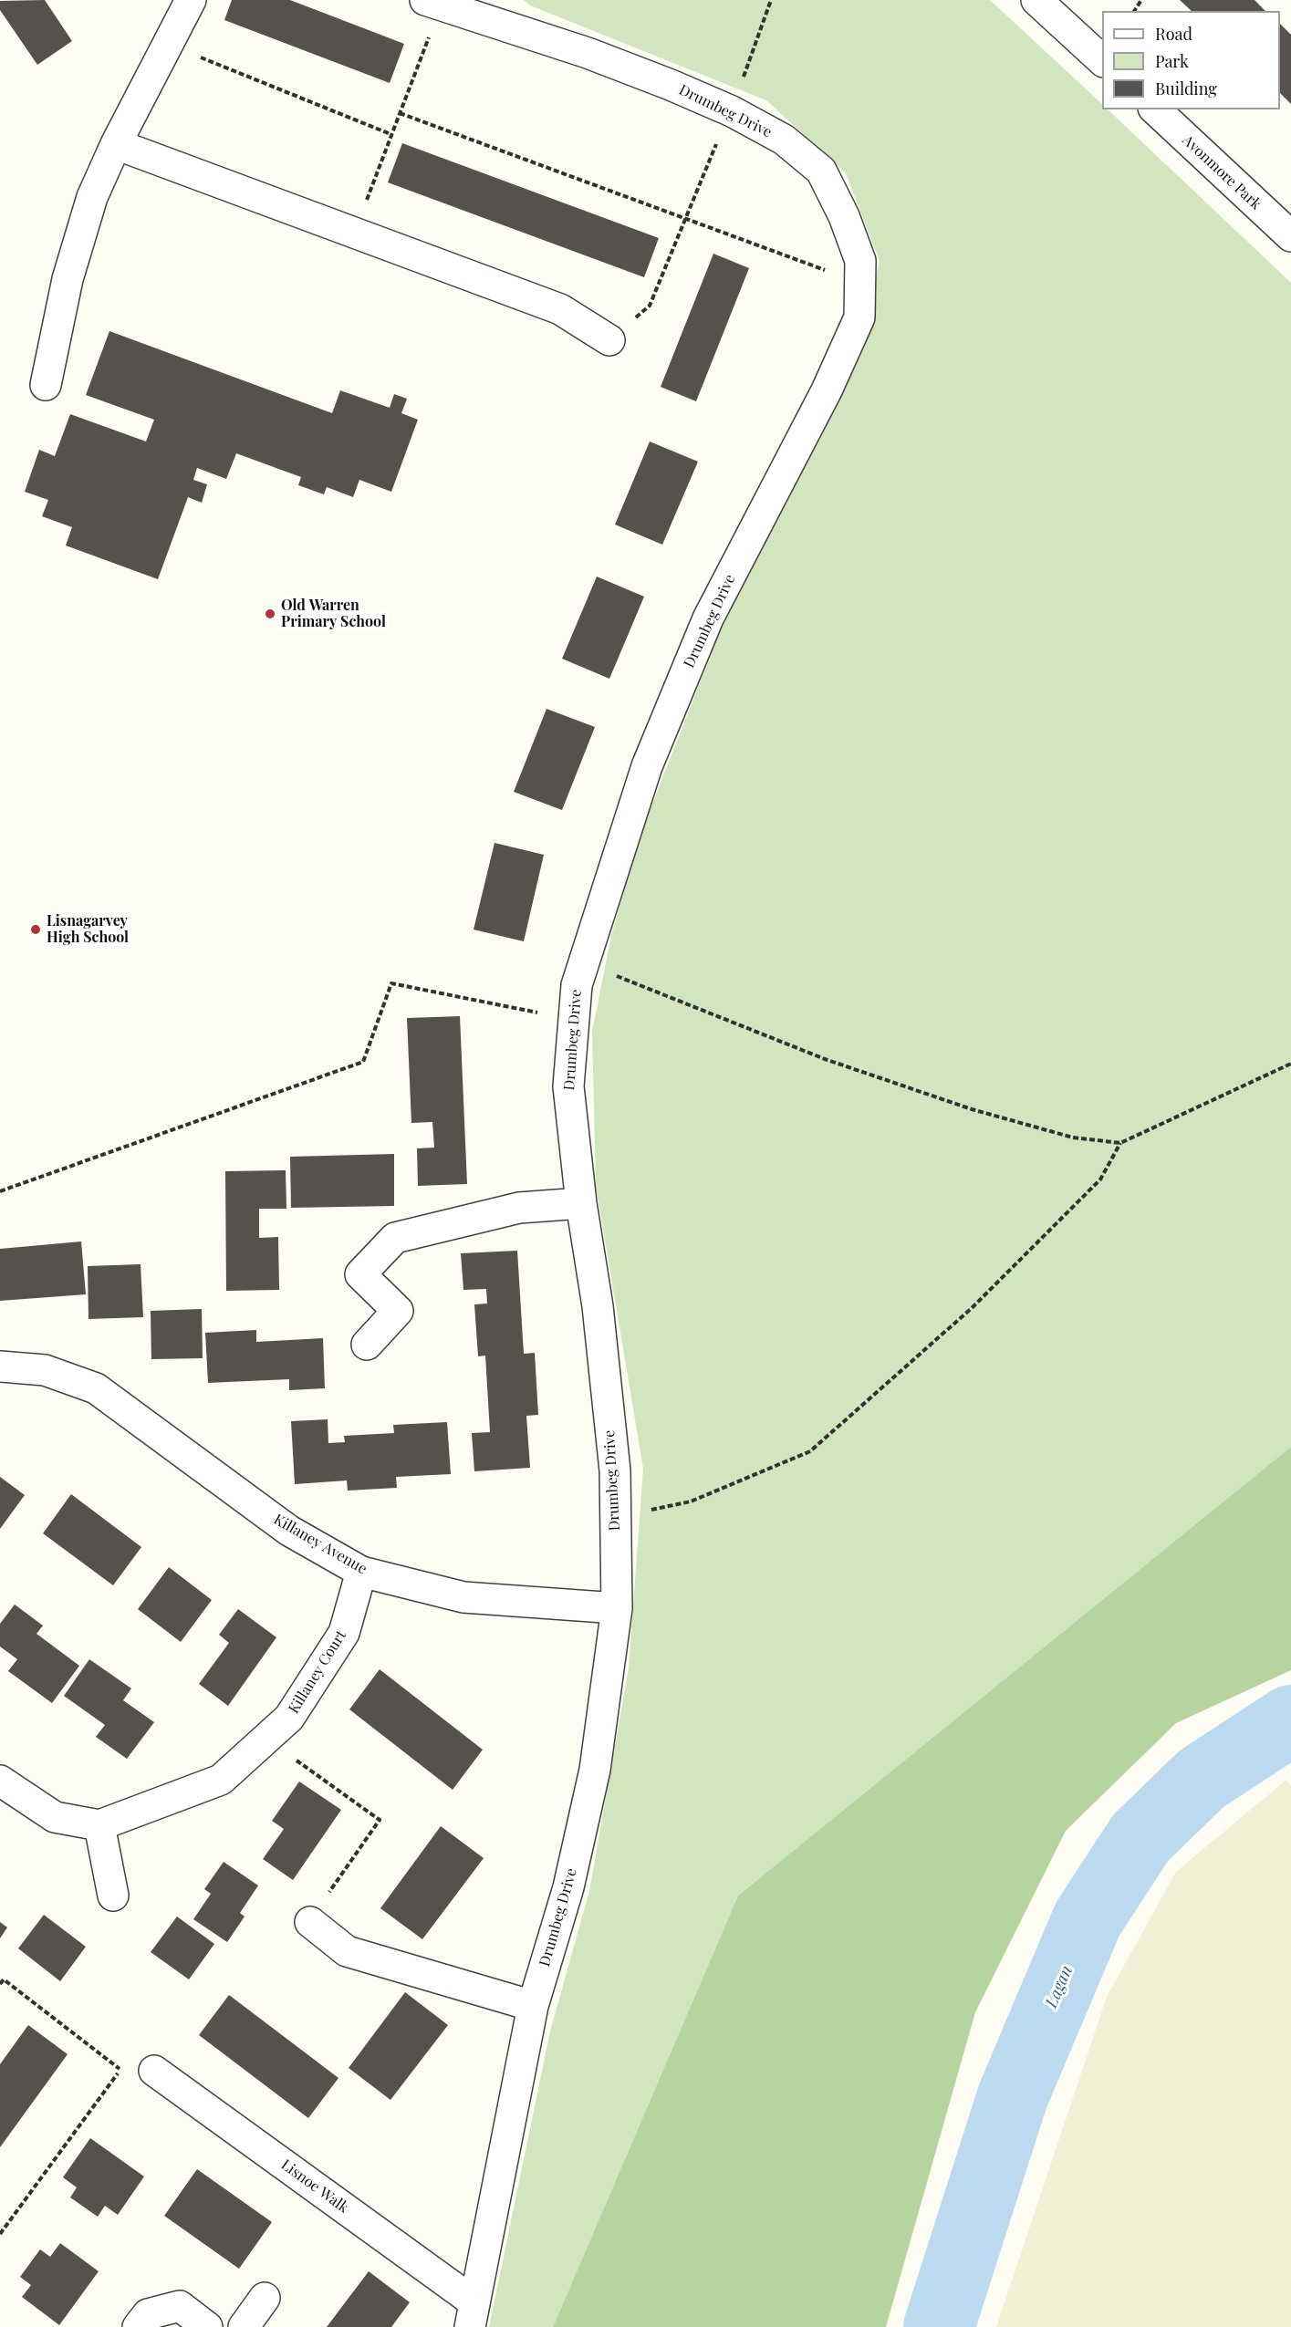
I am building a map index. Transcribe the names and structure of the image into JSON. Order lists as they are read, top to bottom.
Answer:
{
  "streets": {
    "street": [
      "Drumbeg Drive",
      "Avonmore Park",
      "Killaney Avenue",
      "Killaney Court",
      "Lisnoe Walk"
    ]
  },
  "crossings": [
    ["Drumbeg Drive", "Killaney Avenue"],
    ["Drumbeg Drive", "Lisnoe Walk"],
    ["Killaney Avenue", "Killaney Court"]
  ],
  "water": ["Lagan"],
  "places": ["Old Warren Primary School", "Lisnagarvey High School"],
  "legend": ["Road", "Park", "Building"]
}
